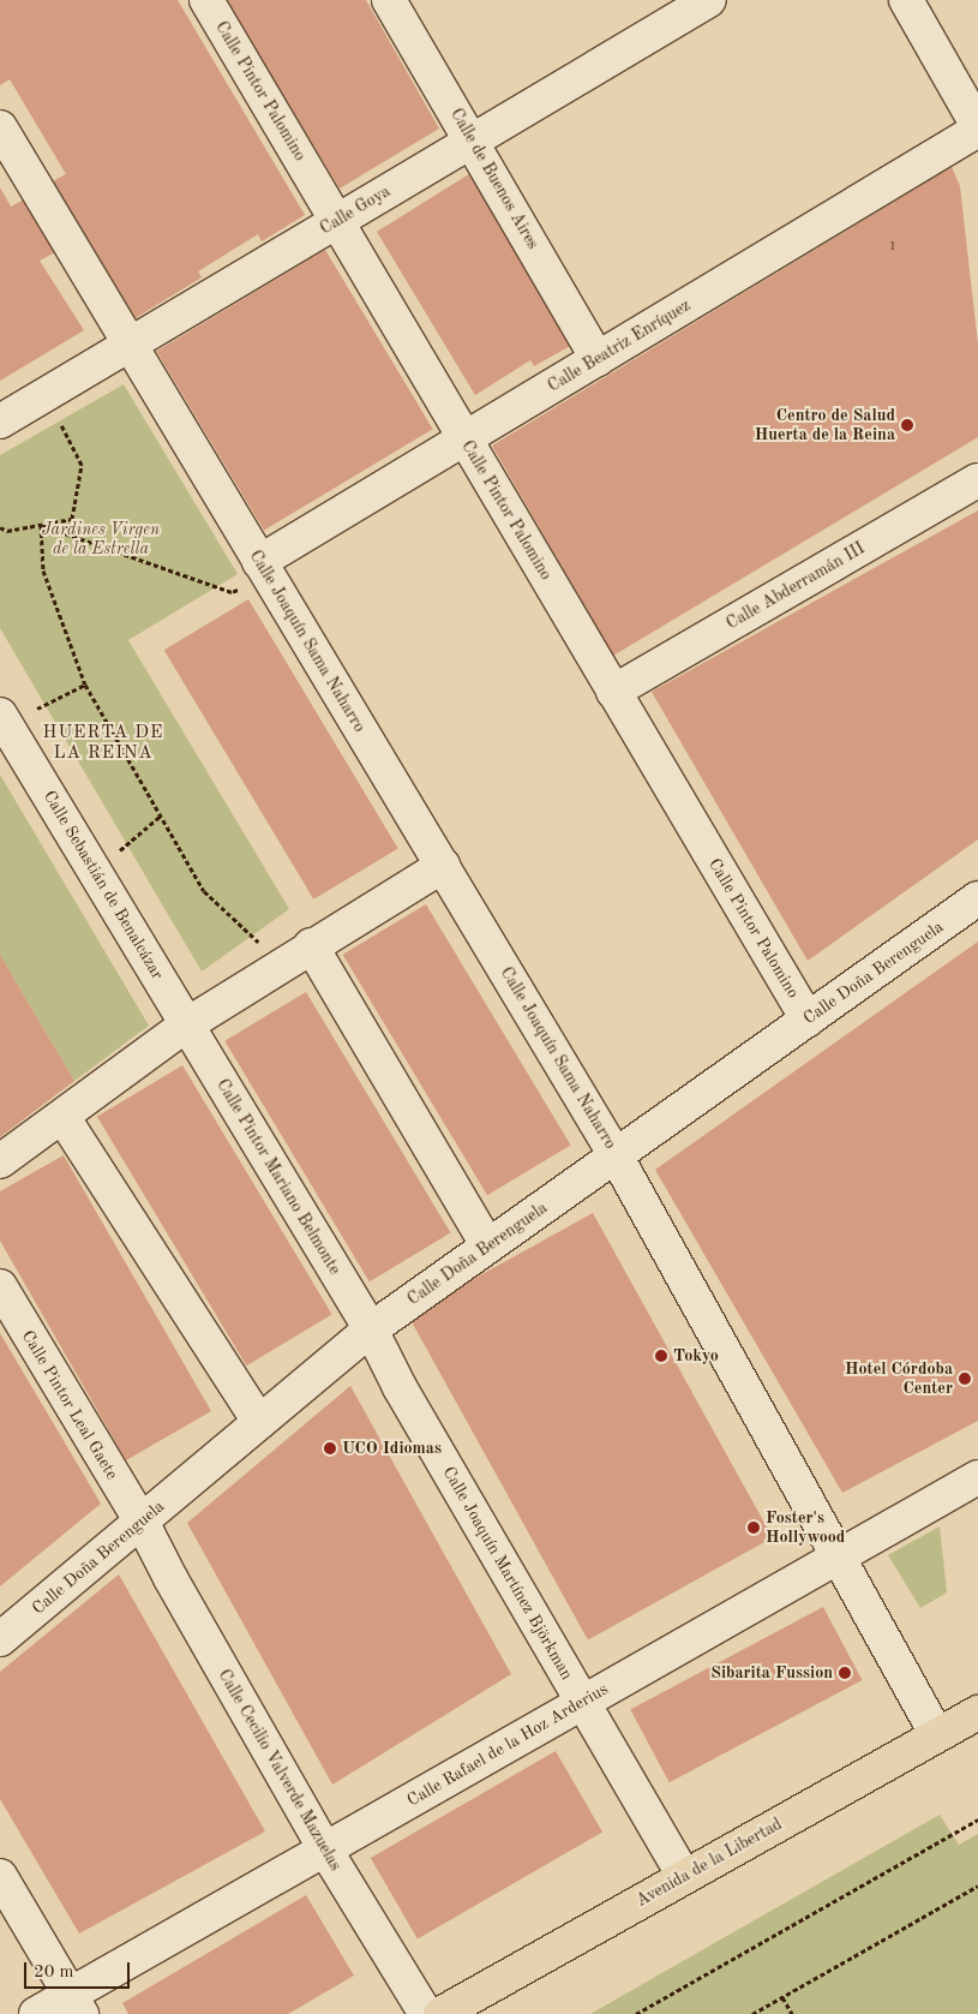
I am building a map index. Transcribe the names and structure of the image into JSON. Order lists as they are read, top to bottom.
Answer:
{
  "streets": {
    "main road": ["Avenida de la Libertad"],
    "street": [
      "Calle Pintor Palomino",
      "Calle de Buenos Aires",
      "Calle Goya",
      "Calle Beatriz Enríquez",
      "Calle Abderramán III",
      "Calle Joaquín Sama Naharro",
      "Calle Sebastián de Benalcázar",
      "Calle Doña Berenguela",
      "Calle Pintor Mariano Belmonte",
      "Calle Pintor Leal Gaete",
      "Calle Joaquín Martínez Björkman",
      "Calle Rafael de la Hoz Arderius",
      "Calle Cecilio Valverde Mazuelas"
    ]
  },
  "crossings": [
    ["Calle Pintor Palomino", "Calle Goya"],
    ["Calle Pintor Palomino", "Calle Beatriz Enríquez"],
    ["Calle Pintor Palomino", "Calle Abderramán III"],
    ["Calle Pintor Palomino", "Calle Doña Berenguela"],
    ["Calle de Buenos Aires", "Calle Goya"],
    ["Calle de Buenos Aires", "Calle Beatriz Enríquez"],
    ["Calle Goya", "Calle Joaquín Sama Naharro"],
    ["Calle Beatriz Enríquez", "Calle Joaquín Sama Naharro"],
    ["Calle Joaquín Sama Naharro", "Calle Doña Berenguela"],
    ["Calle Joaquín Sama Naharro", "Calle Rafael de la Hoz Arderius"],
    ["Calle Joaquín Sama Naharro", "Avenida de la Libertad"],
    ["Calle Sebastián de Benalcázar", "Calle Pintor Mariano Belmonte"],
    ["Calle Doña Berenguela", "Calle Pintor Mariano Belmonte"],
    ["Calle Doña Berenguela", "Calle Pintor Leal Gaete"],
    ["Calle Doña Berenguela", "Calle Joaquín Martínez Björkman"],
    ["Calle Doña Berenguela", "Calle Cecilio Valverde Mazuelas"],
    ["Calle Pintor Mariano Belmonte", "Calle Joaquín Martínez Björkman"],
    ["Calle Pintor Leal Gaete", "Calle Cecilio Valverde Mazuelas"],
    ["Calle Joaquín Martínez Björkman", "Calle Rafael de la Hoz Arderius"],
    ["Calle Joaquín Martínez Björkman", "Avenida de la Libertad"],
    ["Calle Rafael de la Hoz Arderius", "Calle Cecilio Valverde Mazuelas"]
  ],
  "districts": ["HUERTA DE LA REINA"],
  "parks": ["Jardines Virgen de la Estrella"],
  "places": [
    "Centro de Salud Huerta de la Reina",
    "Tokyo",
    "Hotel Córdoba Center",
    "UCO Idiomas",
    "Foster's Hollywood",
    "Sibarita Fussion"
  ],
  "house_numbers": ["1"],
  "scale_bar": "20 m"
}
